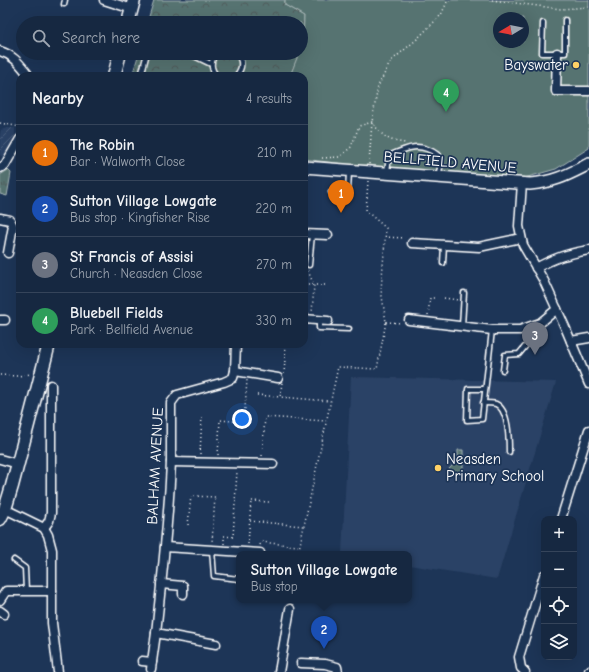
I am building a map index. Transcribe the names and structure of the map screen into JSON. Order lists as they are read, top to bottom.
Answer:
{
  "streets": {
    "street": ["BELLFIELD AVENUE", "BALHAM AVENUE"]
  },
  "places": ["Bayswater", "Neasden Primary School"],
  "north": "left",
  "page": {
    "search": "Search here",
    "heading": ["Nearby", "4 results"],
    "pins": [
      "4",
      "1",
      "3",
      "2"
    ],
    "list": [
      {
        "mark": "1",
        "name": "The Robin",
        "note": "Bar · Walworth Close",
        "value": "210 m"
      },
      {
        "mark": "2",
        "name": "Sutton Village Lowgate",
        "note": "Bus stop · Kingfisher Rise",
        "value": "220 m"
      },
      {
        "mark": "3",
        "name": "St Francis of Assisi",
        "note": "Church · Neasden Close",
        "value": "270 m"
      },
      {
        "mark": "4",
        "name": "Bluebell Fields",
        "note": "Park · Bellfield Avenue",
        "value": "330 m"
      }
    ],
    "map_buttons": ["+", "−"],
    "popup": ["Sutton Village Lowgate", "Bus stop"]
  }
}
